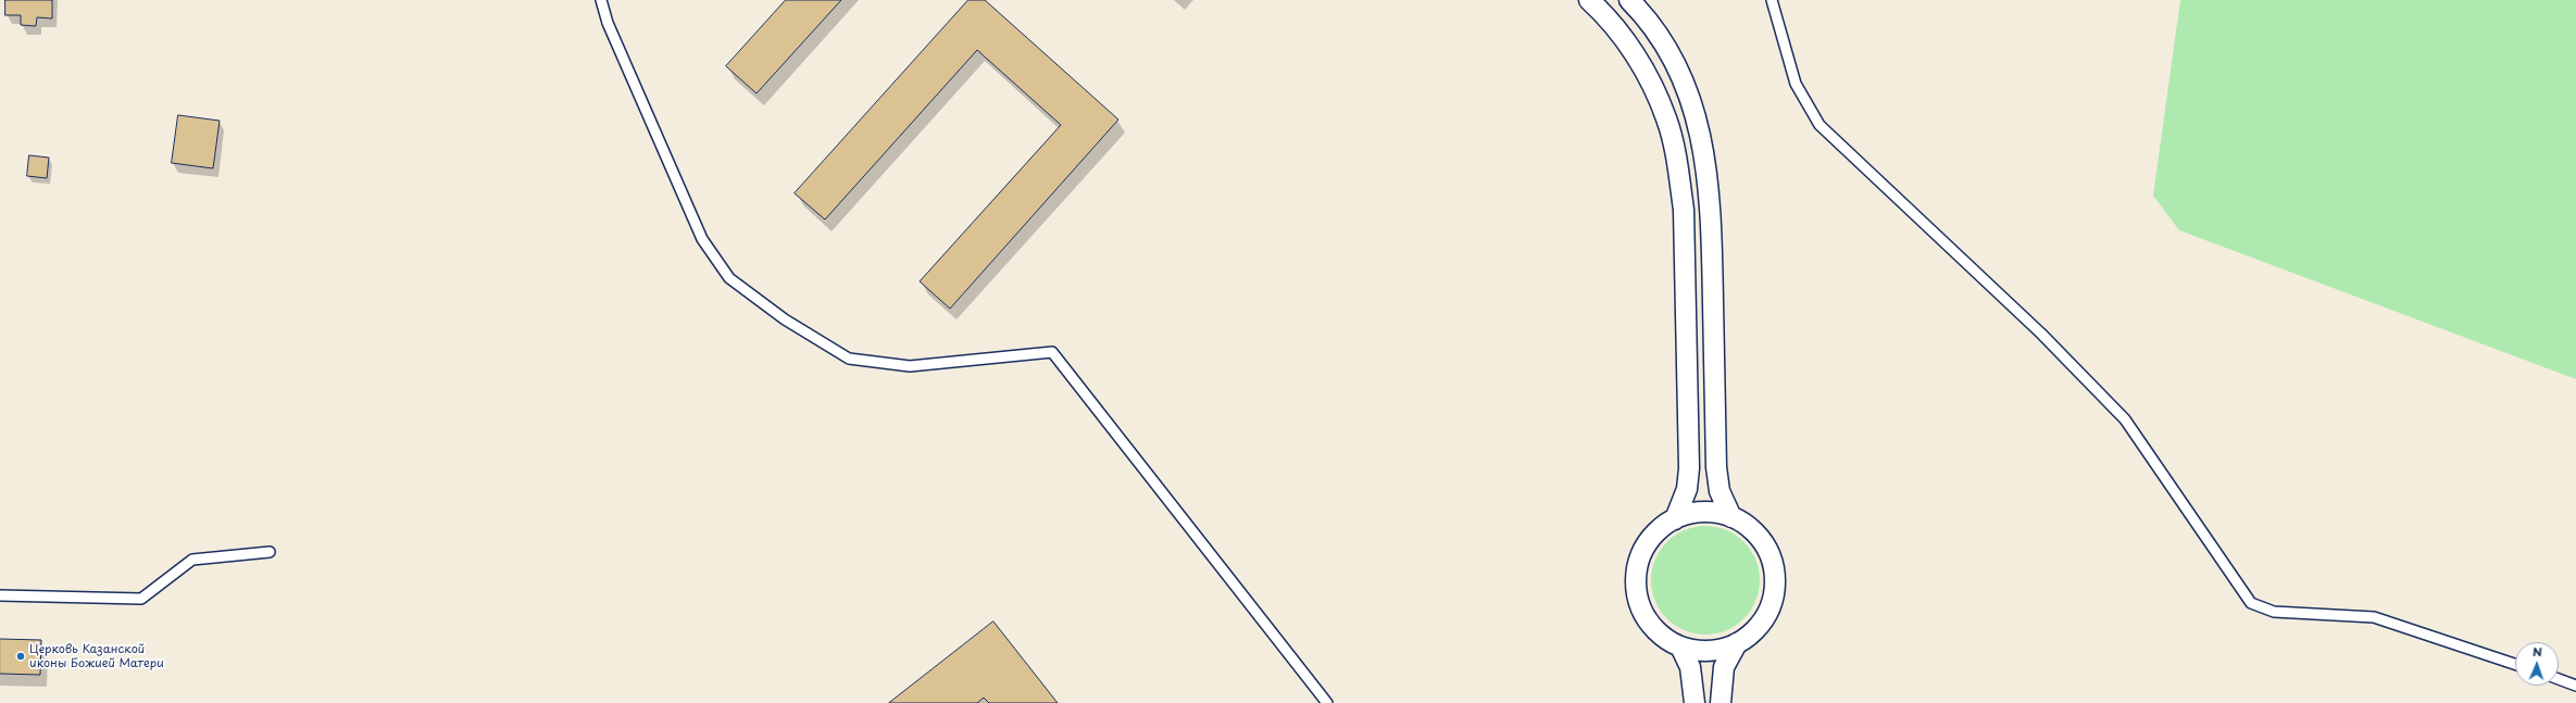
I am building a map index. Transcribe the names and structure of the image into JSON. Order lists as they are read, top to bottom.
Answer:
{
  "places": ["Церковь Казанской иконы Божией Матери"],
  "north": "top"
}
